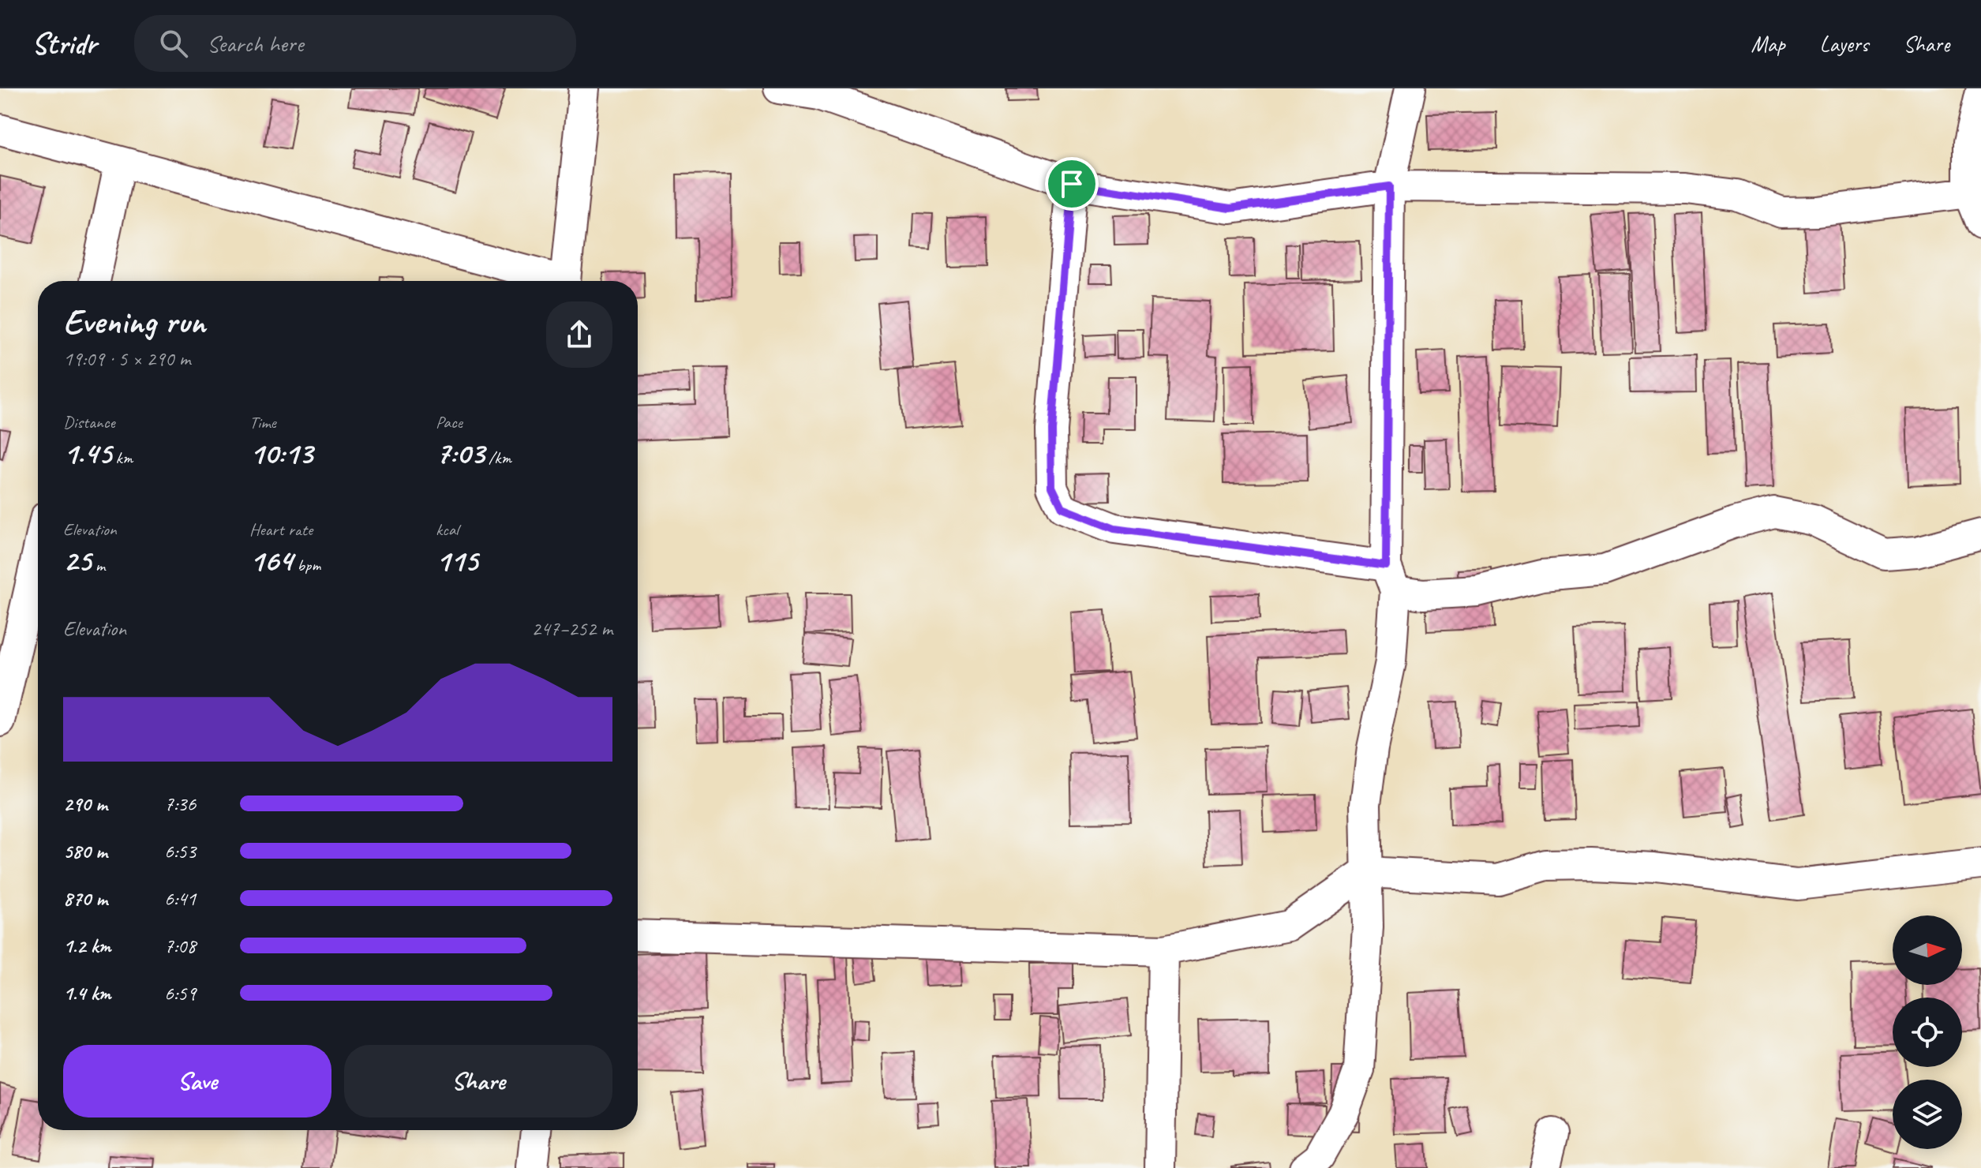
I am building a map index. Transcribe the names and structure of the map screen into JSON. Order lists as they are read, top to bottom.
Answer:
{
  "north": "right",
  "page": {
    "header": "Stridr",
    "search": "Search here",
    "nav": ["Map", "Layers", "Share"],
    "heading": ["Evening run", "19:09 · 5 × 290 m"],
    "stats": [
      ["Distance", "1.45 km"],
      ["Time", "10:13"],
      ["Pace", "7:03 /km"],
      ["Elevation", "25 m"],
      ["Heart rate", "164 bpm"],
      ["kcal", "115"]
    ],
    "chart": ["Elevation", "247–252 m"],
    "list": [
      {
        "name": "290 m",
        "note": "7:36"
      },
      {
        "name": "580 m",
        "note": "6:53"
      },
      {
        "name": "870 m",
        "note": "6:41"
      },
      {
        "name": "1.2 km",
        "note": "7:08"
      },
      {
        "name": "1.4 km",
        "note": "6:59"
      }
    ],
    "buttons": ["Save", "Share"]
  }
}
